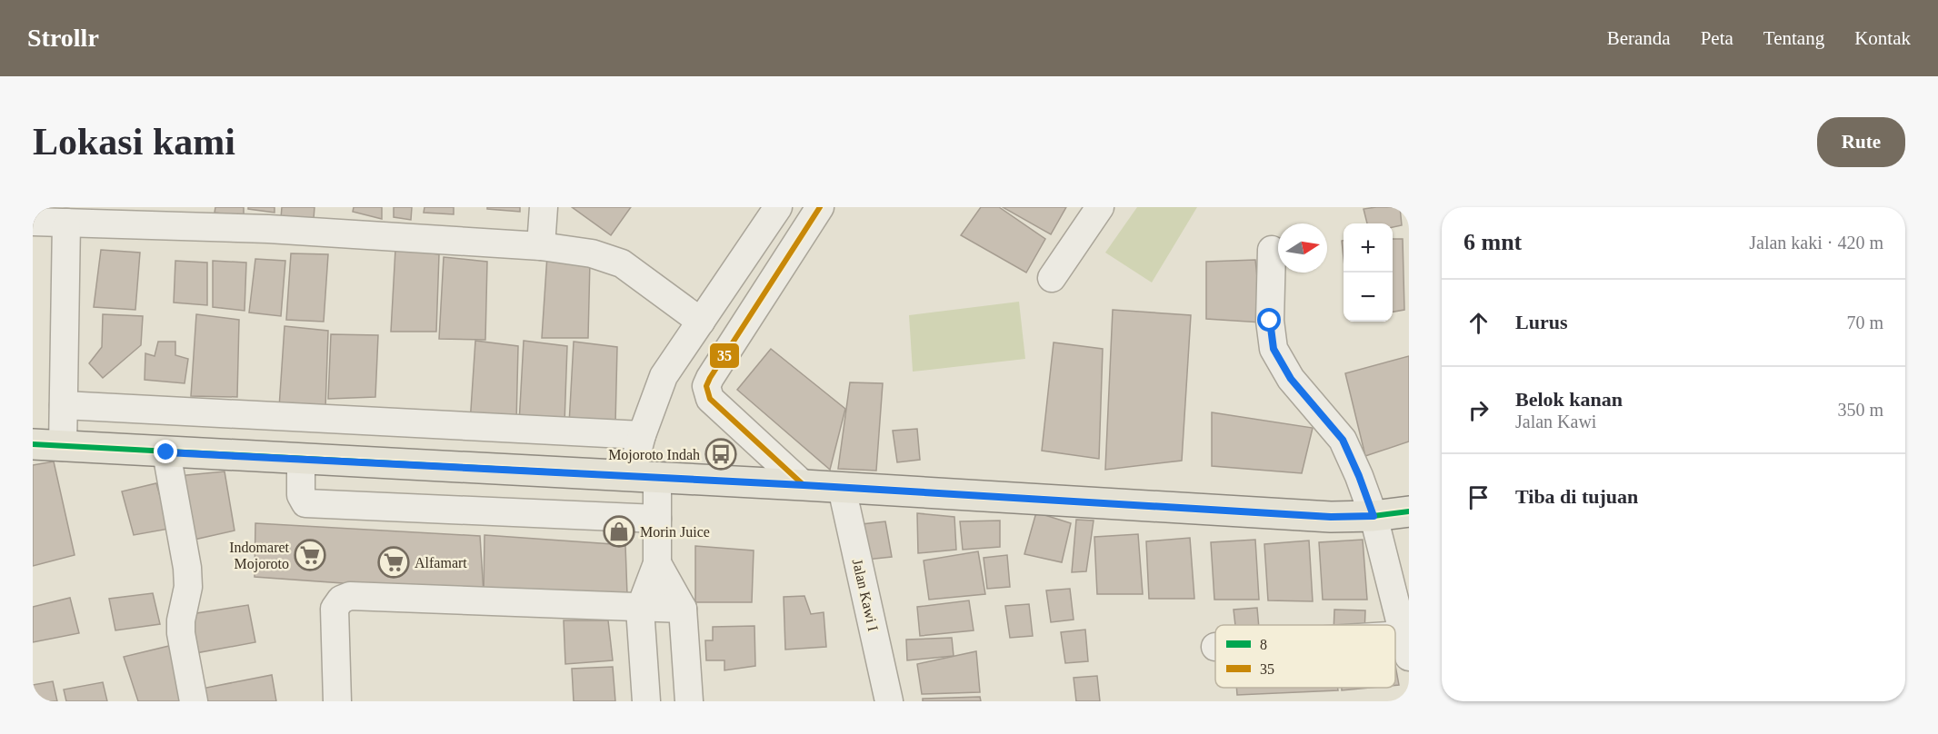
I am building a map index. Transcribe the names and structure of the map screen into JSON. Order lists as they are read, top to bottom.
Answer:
{
  "streets": {
    "street": ["Jalan Kawi I"]
  },
  "places": {
    "bus stop": ["Mojoroto Indah"],
    "shop": ["Morin Juice"],
    "supermarket": ["Indomaret Mojoroto", "Alfamart"]
  },
  "lines": ["transit line 35", "transit line 8"],
  "legend": ["8", "35"],
  "north": "right",
  "page": {
    "header": "Strollr",
    "nav": [
      "Beranda",
      "Peta",
      "Tentang",
      "Kontak"
    ],
    "buttons": "Rute",
    "title": "Lokasi kami",
    "heading": ["6 mnt", "Jalan kaki · 420 m"],
    "map_buttons": ["+", "−"],
    "list": [
      ["Lurus", "70 m"],
      ["Belok kanan", "Jalan Kawi", "350 m"],
      "Tiba di tujuan"
    ]
  }
}
